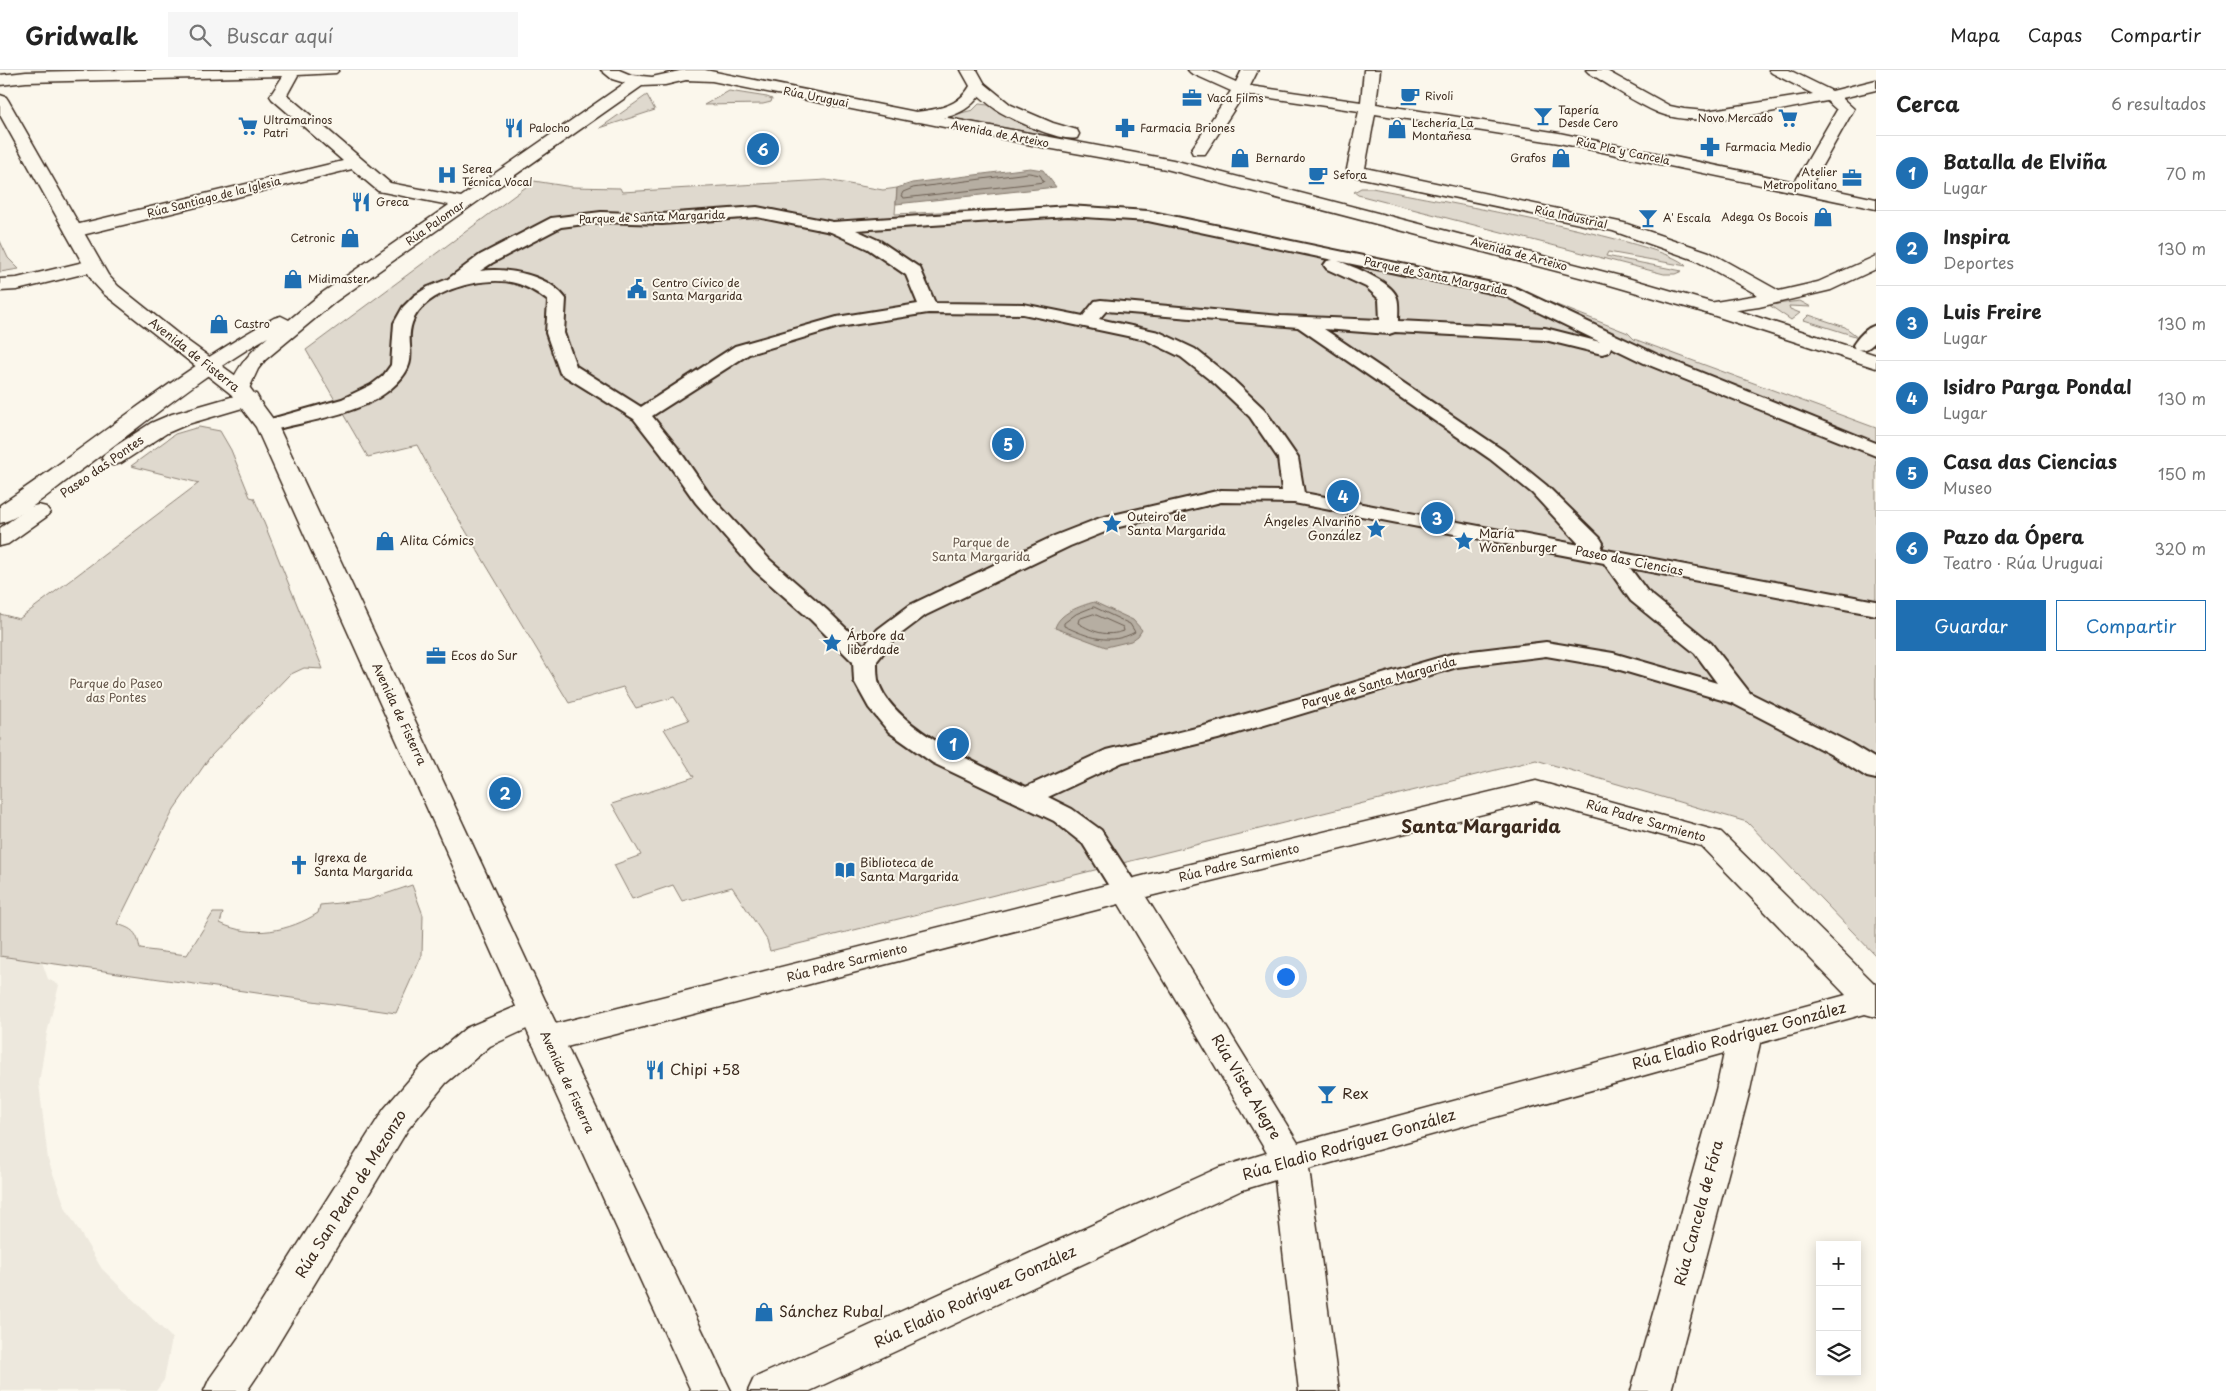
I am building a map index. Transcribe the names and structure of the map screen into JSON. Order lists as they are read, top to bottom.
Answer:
{
  "streets": {
    "street": [
      "Rúa Uruguai",
      "Avenida de Arteixo",
      "Rúa Pla y Cancela",
      "Rúa Santiago de la Iglesia",
      "Parque de Santa Margarida",
      "Rúa Industrial",
      "Rúa Palomar",
      "Avenida de Fisterra",
      "Paseo das Pontes",
      "Paseo das Ciencias",
      "Rúa Padre Sarmiento",
      "Rúa Eladio Rodríguez González",
      "Rúa Vista Alegre",
      "Rúa San Pedro de Mezonzo",
      "Rúa Cancela de Fóra"
    ]
  },
  "crossings": [
    ["Rúa Uruguai", "Avenida de Arteixo"],
    ["Rúa Uruguai", "Rúa Palomar"],
    ["Rúa Pla y Cancela", "Rúa Industrial"],
    ["Rúa Santiago de la Iglesia", "Avenida de Fisterra"],
    ["Parque de Santa Margarida", "Avenida de Fisterra"],
    ["Parque de Santa Margarida", "Paseo das Ciencias"],
    ["Rúa Palomar", "Avenida de Fisterra"],
    ["Rúa Palomar", "Paseo das Pontes"],
    ["Avenida de Fisterra", "Paseo das Pontes"],
    ["Avenida de Fisterra", "Rúa Padre Sarmiento"],
    ["Avenida de Fisterra", "Rúa San Pedro de Mezonzo"],
    ["Rúa Padre Sarmiento", "Rúa Eladio Rodríguez González"],
    ["Rúa Padre Sarmiento", "Rúa Vista Alegre"],
    ["Rúa Padre Sarmiento", "Rúa San Pedro de Mezonzo"],
    ["Rúa Eladio Rodríguez González", "Rúa Vista Alegre"],
    ["Rúa Eladio Rodríguez González", "Rúa Cancela de Fóra"]
  ],
  "districts": ["Santa Margarida"],
  "parks": ["Parque de Santa Margarida", "Parque do Paseo das Pontes"],
  "places": {
    "cafe": ["Rivoli", "Sefora"],
    "office": ["Vaca Films", "Atelier Metropolitano", "Ecos do Sur"],
    "bar": ["Tapería Desde Cero", "A' Escala", "Rex"],
    "supermarket": ["Novo Mercado", "Ultramarinos Patri"],
    "restaurant": ["Palocho", "Greca", "Chipi +58"],
    "pharmacy": ["Farmacia Briones", "Farmacia Medio"],
    "shop": [
      "Lechería La Montañesa",
      "Bernardo",
      "Grafos",
      "Adega Os Bocois",
      "Cetronic",
      "Midimaster",
      "Castro",
      "Alita Cómics",
      "Sánchez Rubal"
    ],
    "hospital": ["Serea Técnica Vocal"],
    "public building": ["Centro Cívico de Santa Margarida"],
    "place": [
      "Outeiro de Santa Margarida",
      "Ángeles Alvariño González",
      "María Wonenburger",
      "Árbore da liberdade"
    ],
    "church": ["Igrexa de Santa Margarida"],
    "library": ["Biblioteca de Santa Margarida"]
  },
  "page": {
    "header": "Gridwalk",
    "search": "Buscar aquí",
    "nav": ["Mapa", "Capas", "Compartir"],
    "heading": ["Cerca", "6 resultados"],
    "pins": [
      "6",
      "5",
      "4",
      "3",
      "1",
      "2"
    ],
    "list": [
      {
        "mark": "1",
        "name": "Batalla de Elviña",
        "note": "Lugar",
        "value": "70 m"
      },
      {
        "mark": "2",
        "name": "Inspira",
        "note": "Deportes",
        "value": "130 m"
      },
      {
        "mark": "3",
        "name": "Luis Freire",
        "note": "Lugar",
        "value": "130 m"
      },
      {
        "mark": "4",
        "name": "Isidro Parga Pondal",
        "note": "Lugar",
        "value": "130 m"
      },
      {
        "mark": "5",
        "name": "Casa das Ciencias",
        "note": "Museo",
        "value": "150 m"
      },
      {
        "mark": "6",
        "name": "Pazo da Ópera",
        "note": "Teatro · Rúa Uruguai",
        "value": "320 m"
      }
    ],
    "buttons": ["Guardar", "Compartir"],
    "map_buttons": ["+", "−"]
  }
}
